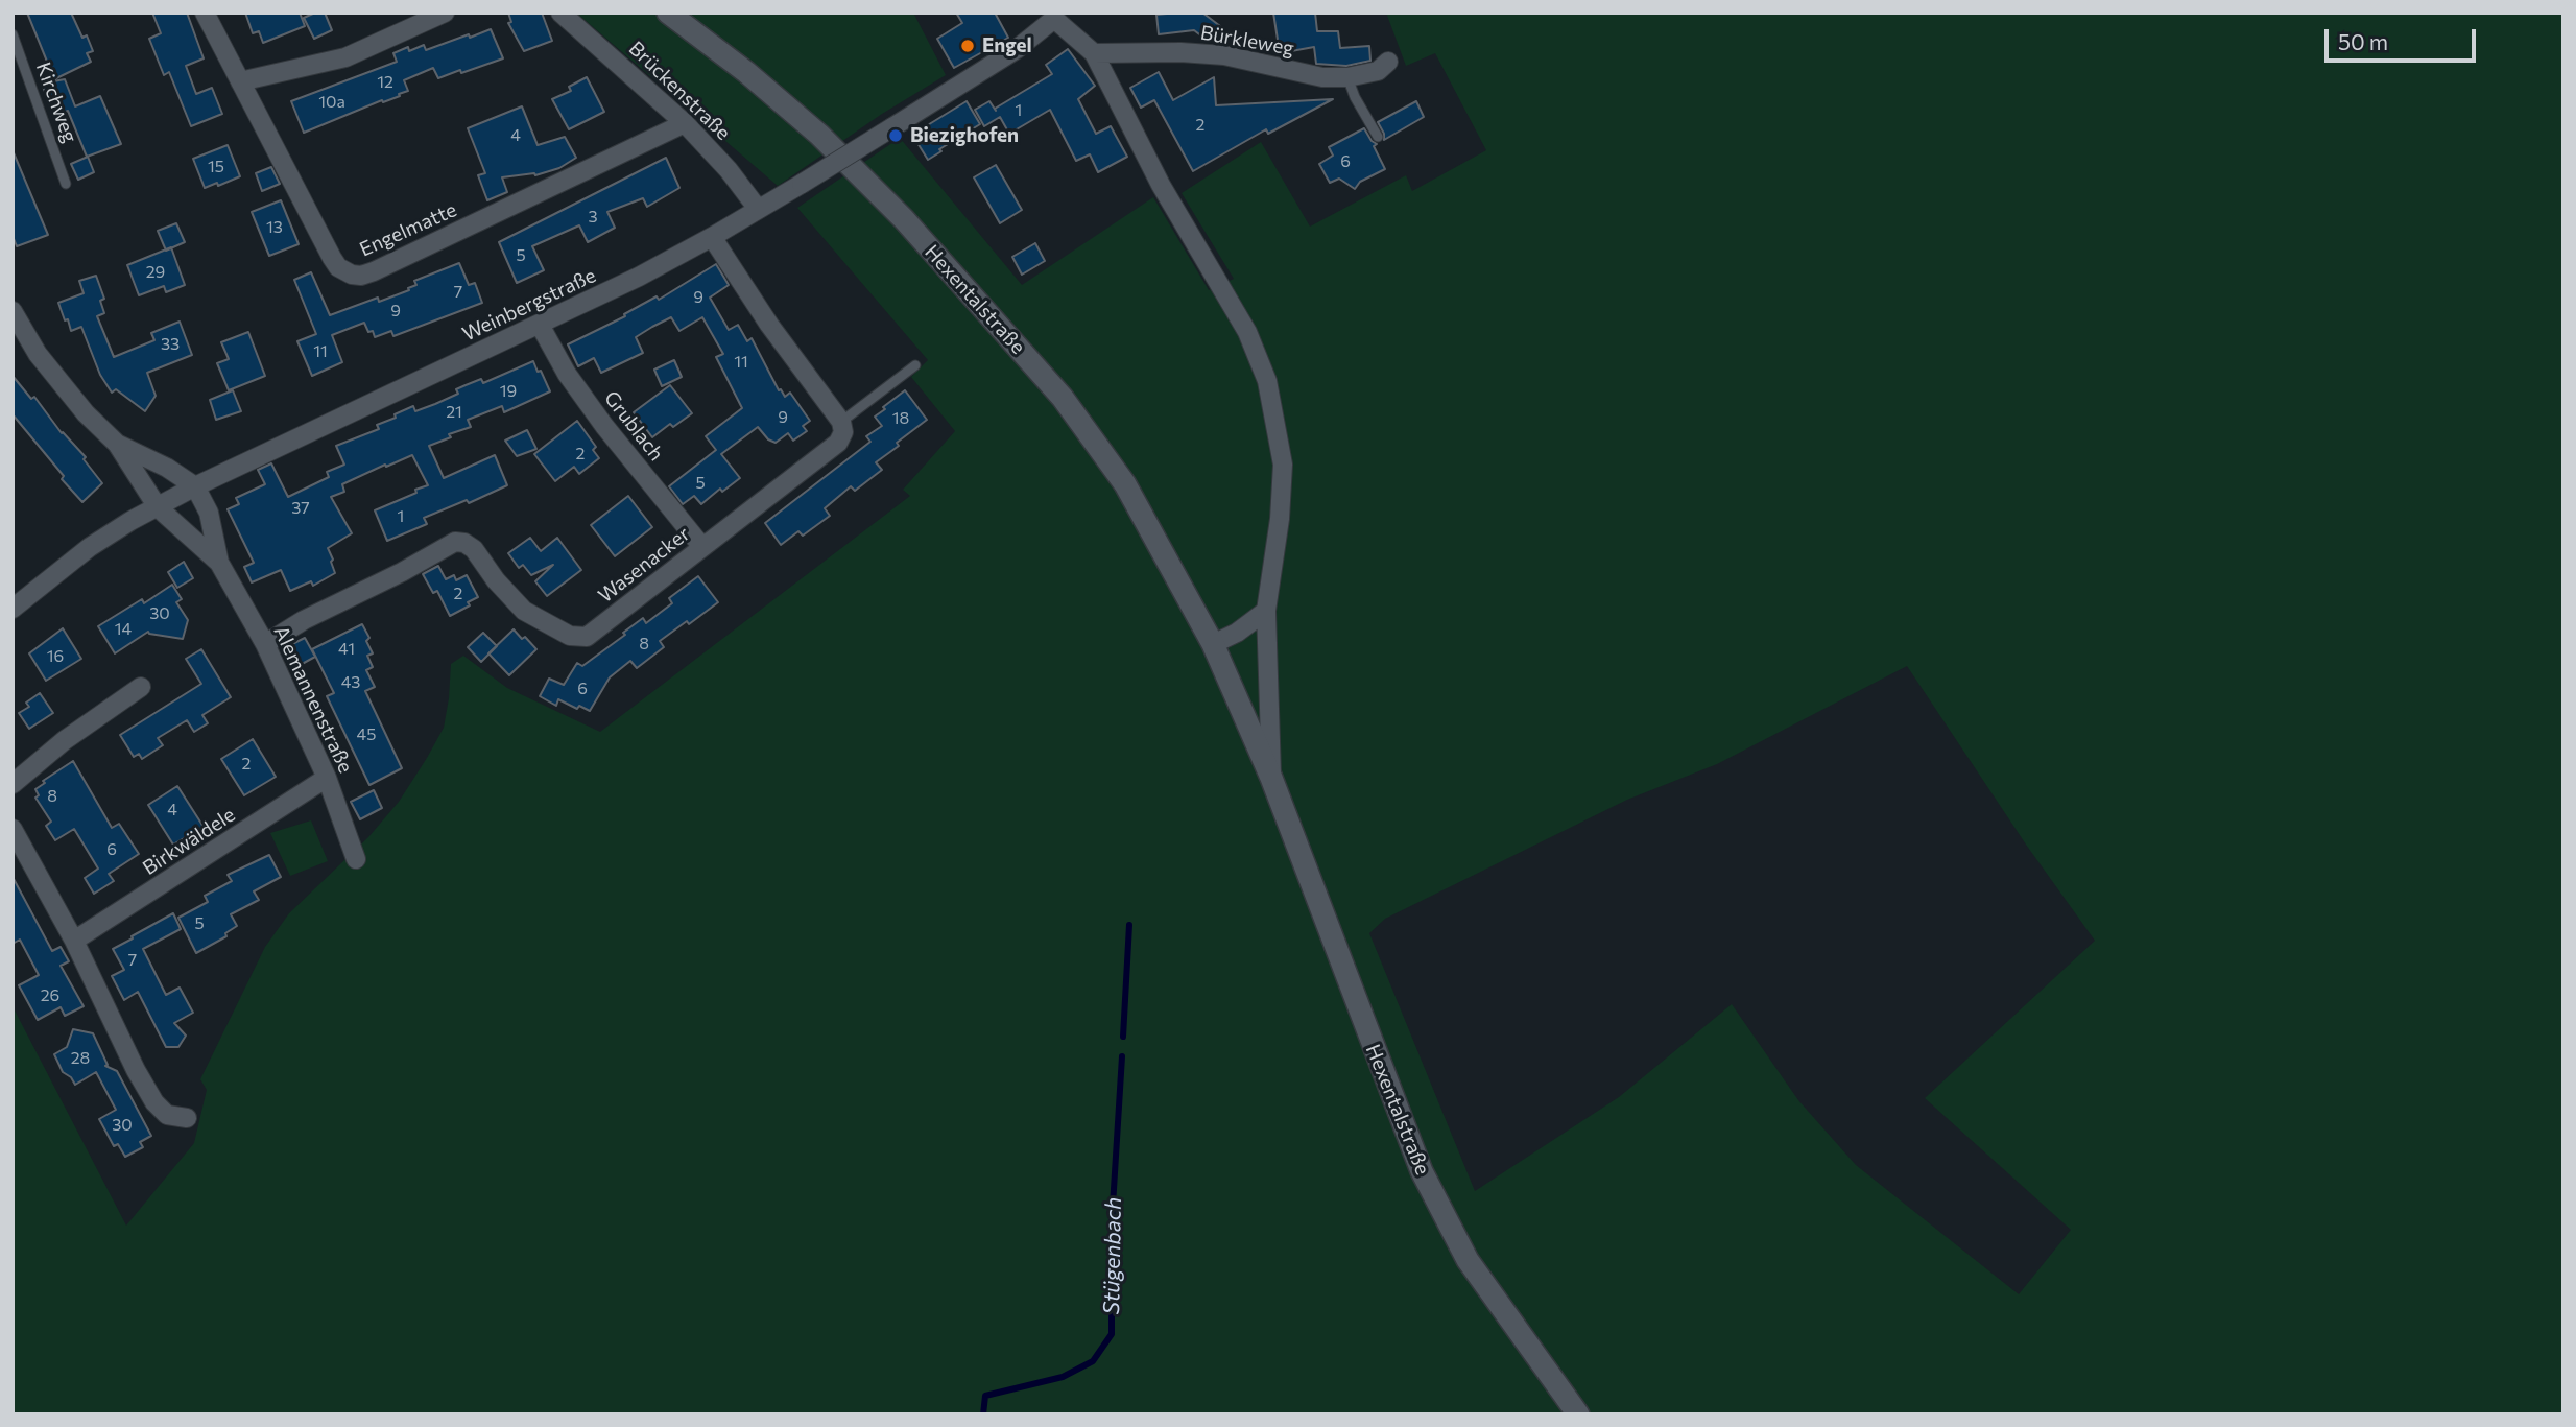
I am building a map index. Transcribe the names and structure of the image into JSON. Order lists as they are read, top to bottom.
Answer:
{
  "streets": {
    "main road": ["Hexentalstraße"],
    "street": [
      "Bürkleweg",
      "Brückenstraße",
      "Engelmatte",
      "Weinbergstraße",
      "Grublach",
      "Wasenacker",
      "Alemannenstraße",
      "Birkwäldele"
    ],
    "lane": ["Kirchweg"]
  },
  "crossings": [
    ["Bürkleweg", "Hexentalstraße"],
    ["Brückenstraße", "Engelmatte"],
    ["Brückenstraße", "Weinbergstraße"],
    ["Hexentalstraße", "Weinbergstraße"],
    ["Weinbergstraße", "Grublach"],
    ["Weinbergstraße", "Alemannenstraße"],
    ["Grublach", "Wasenacker"],
    ["Wasenacker", "Alemannenstraße"],
    ["Alemannenstraße", "Birkwäldele"]
  ],
  "water": ["Stügenbach"],
  "places": ["Engel", "Biezighofen"],
  "house_numbers": [
    "12",
    "10a",
    "1",
    "2",
    "4",
    "6",
    "15",
    "3",
    "13",
    "5",
    "29",
    "7",
    "9",
    "9",
    "33",
    "11",
    "11",
    "19",
    "21",
    "9",
    "18",
    "2",
    "5",
    "37",
    "1",
    "2",
    "30",
    "14",
    "8",
    "41",
    "16",
    "43",
    "6",
    "45",
    "2",
    "8",
    "4",
    "6",
    "5",
    "7",
    "26",
    "28",
    "30"
  ],
  "scale_bar": "50 m"
}
